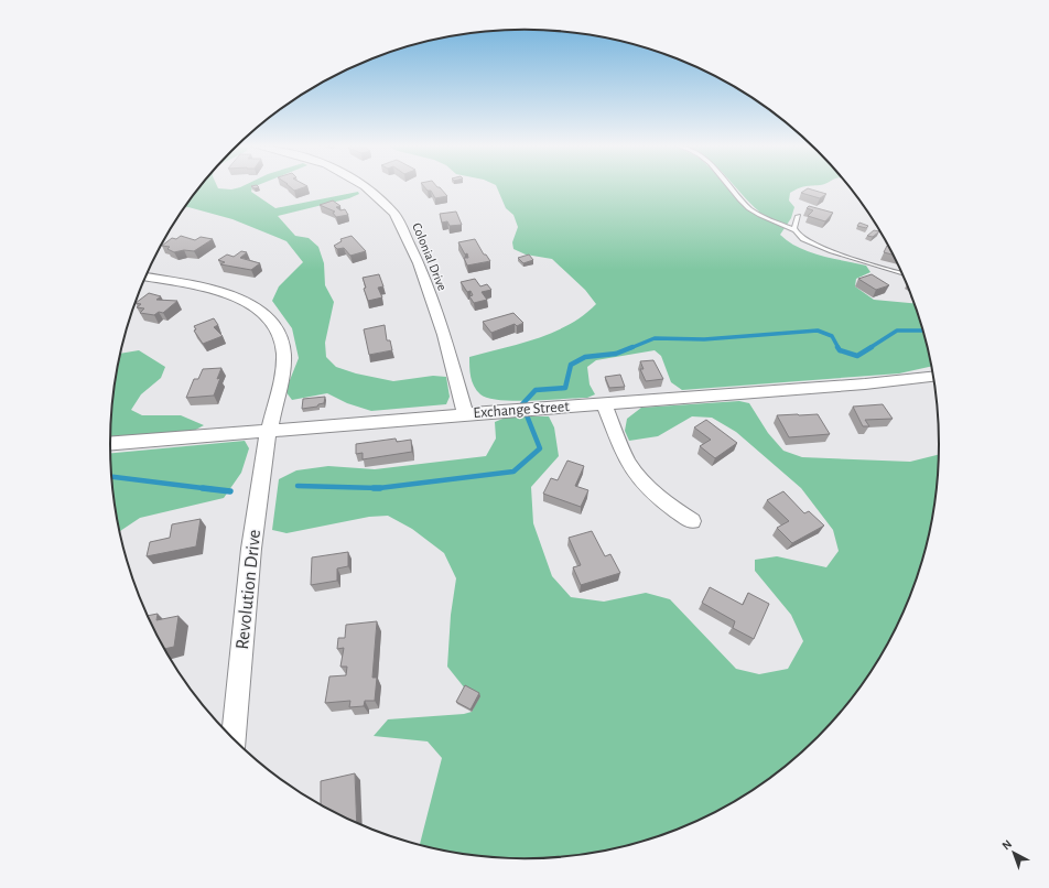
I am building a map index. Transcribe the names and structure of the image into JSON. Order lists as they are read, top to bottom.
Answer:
{
  "streets": {
    "street": ["Colonial Drive", "Exchange Street", "Revolution Drive"]
  },
  "crossings": [
    ["Colonial Drive", "Exchange Street"],
    ["Exchange Street", "Revolution Drive"]
  ],
  "north": "top left"
}
